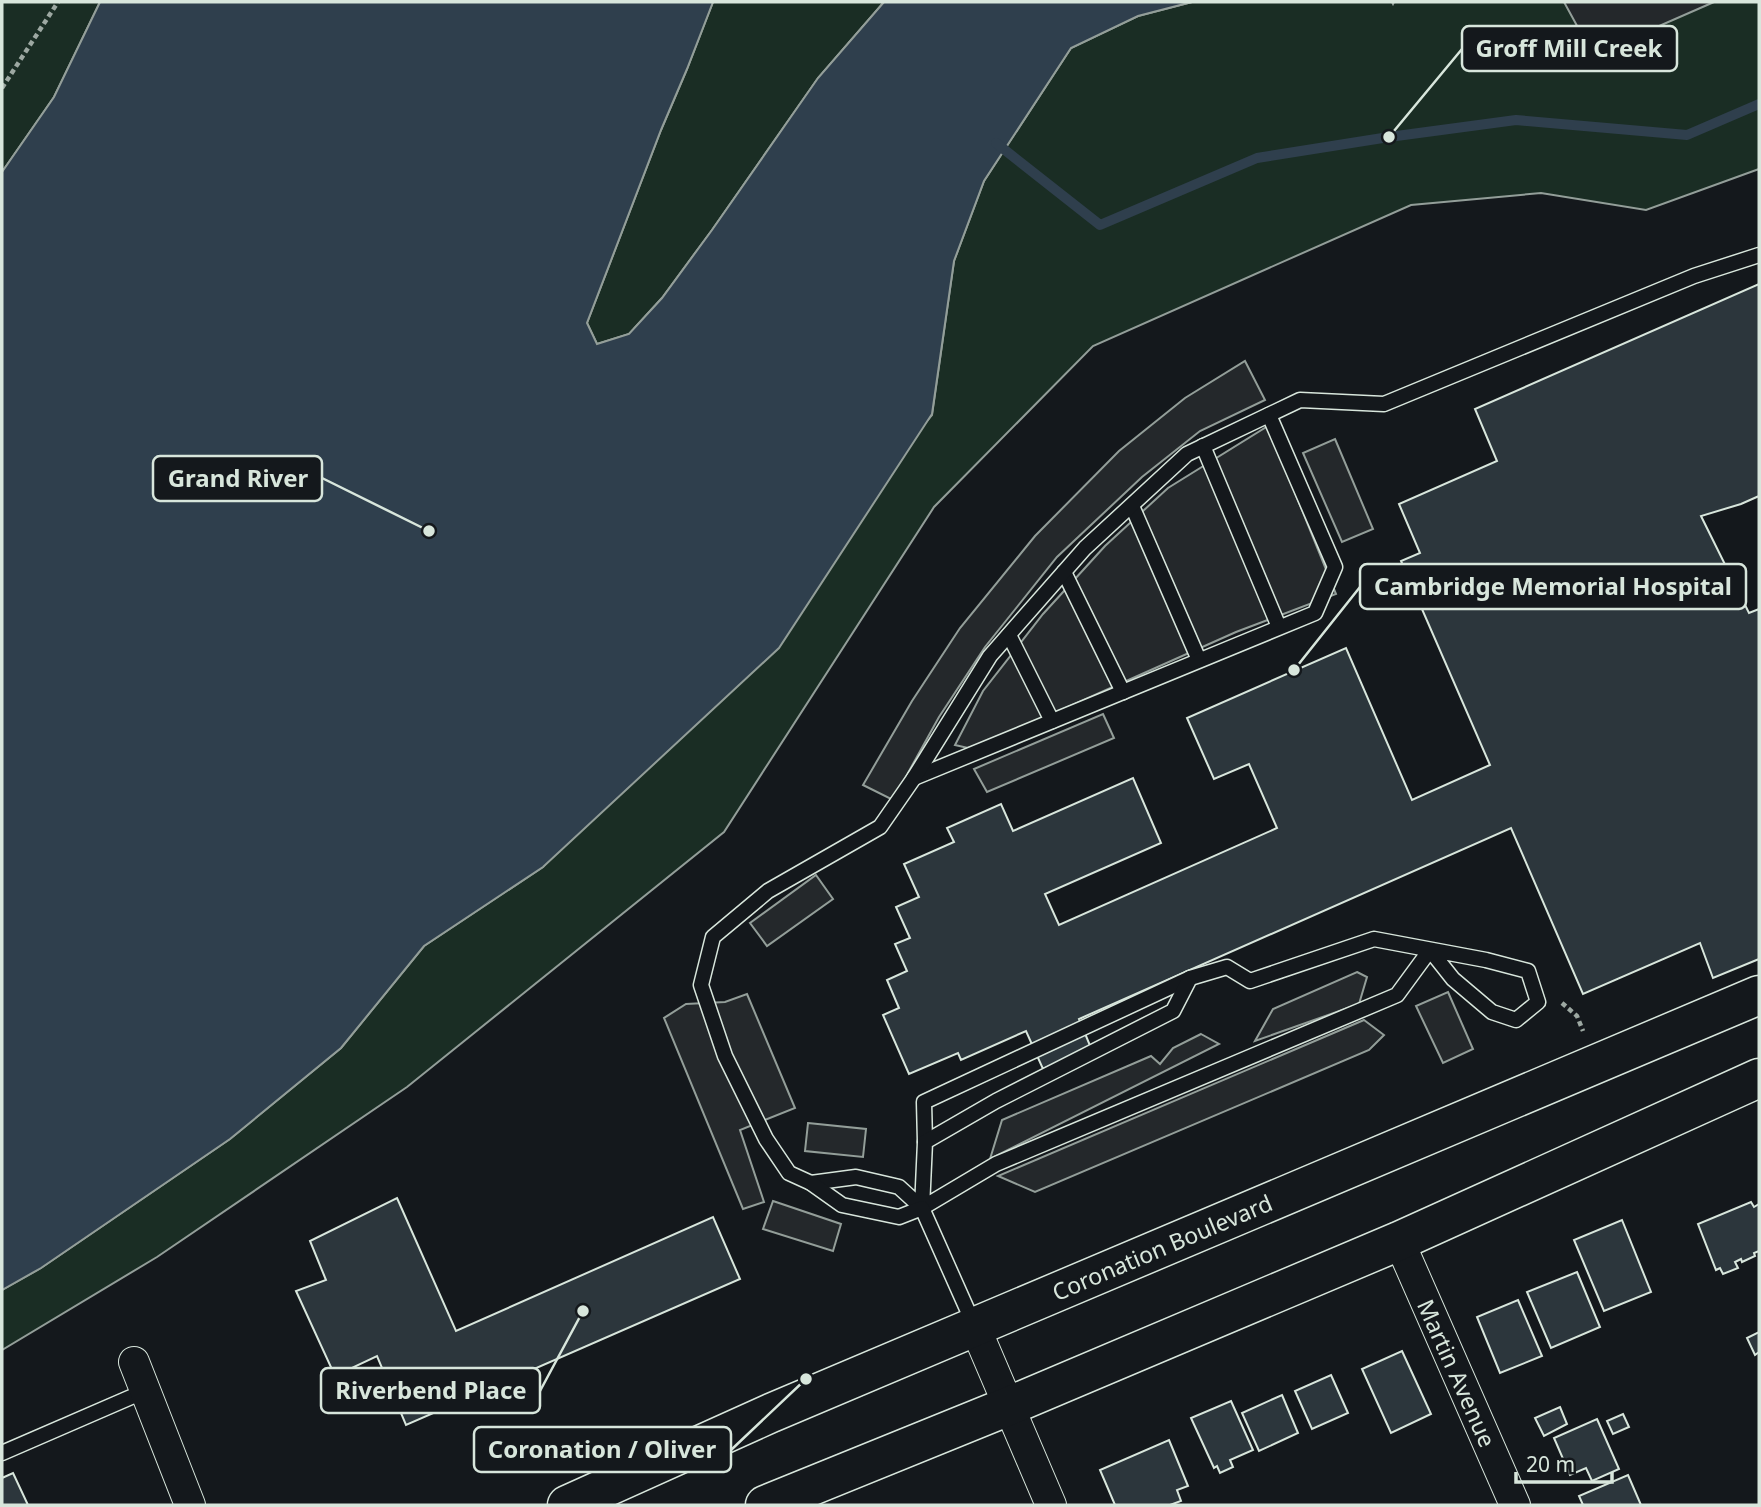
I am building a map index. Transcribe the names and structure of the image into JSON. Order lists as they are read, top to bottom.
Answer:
{
  "streets": {
    "main road": ["Coronation Boulevard"],
    "street": ["Martin Avenue"]
  },
  "places": [
    "Groff Mill Creek",
    "Grand River",
    "Cambridge Memorial Hospital",
    "Riverbend Place",
    "Coronation / Oliver"
  ],
  "scale_bar": "20 m"
}
